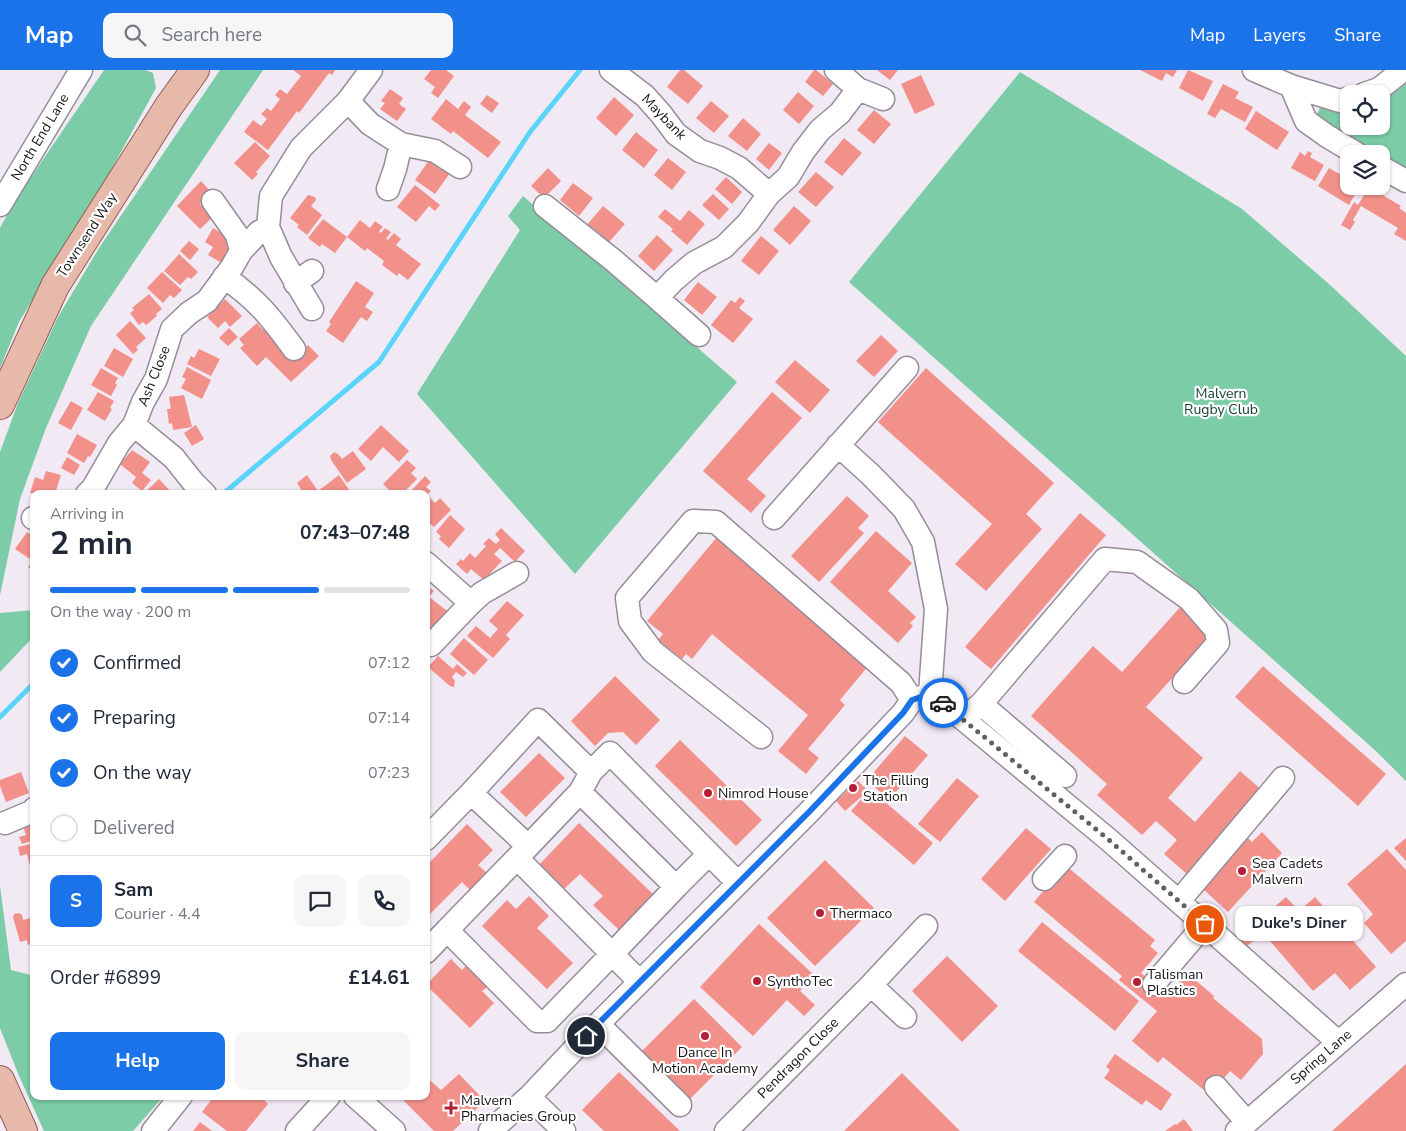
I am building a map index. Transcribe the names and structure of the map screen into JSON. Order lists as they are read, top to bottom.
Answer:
{
  "streets": {
    "main road": ["Townsend Way"],
    "street": [
      "Maybank",
      "North End Lane",
      "Ash Close",
      "Spring Lane",
      "Pendragon Close"
    ]
  },
  "parks": ["Malvern Rugby Club"],
  "places": {
    "other": [
      "The Filling Station",
      "Nimrod House",
      "Sea Cadets Malvern",
      "Thermaco",
      "Duke's Diner",
      "SynthoTec",
      "Talisman Plastics",
      "Dance In Motion Academy"
    ],
    "health": ["Malvern Pharmacies Group"]
  },
  "page": {
    "header": "Map",
    "search": "Search here",
    "nav": ["Map", "Layers", "Share"],
    "heading": ["2 min", "Arriving in", "07:43–07:48"],
    "panel": [
      "Sam",
      "Courier · 4.4",
      "Order #6899",
      "£14.61"
    ],
    "bar": "On the way · 200 m",
    "list": [
      ["Confirmed", "07:12"],
      ["Preparing", "07:14"],
      ["On the way", "07:23"],
      "Delivered"
    ],
    "round": "S",
    "bubble": "Duke's Diner",
    "buttons": ["Help", "Share"]
  }
}
